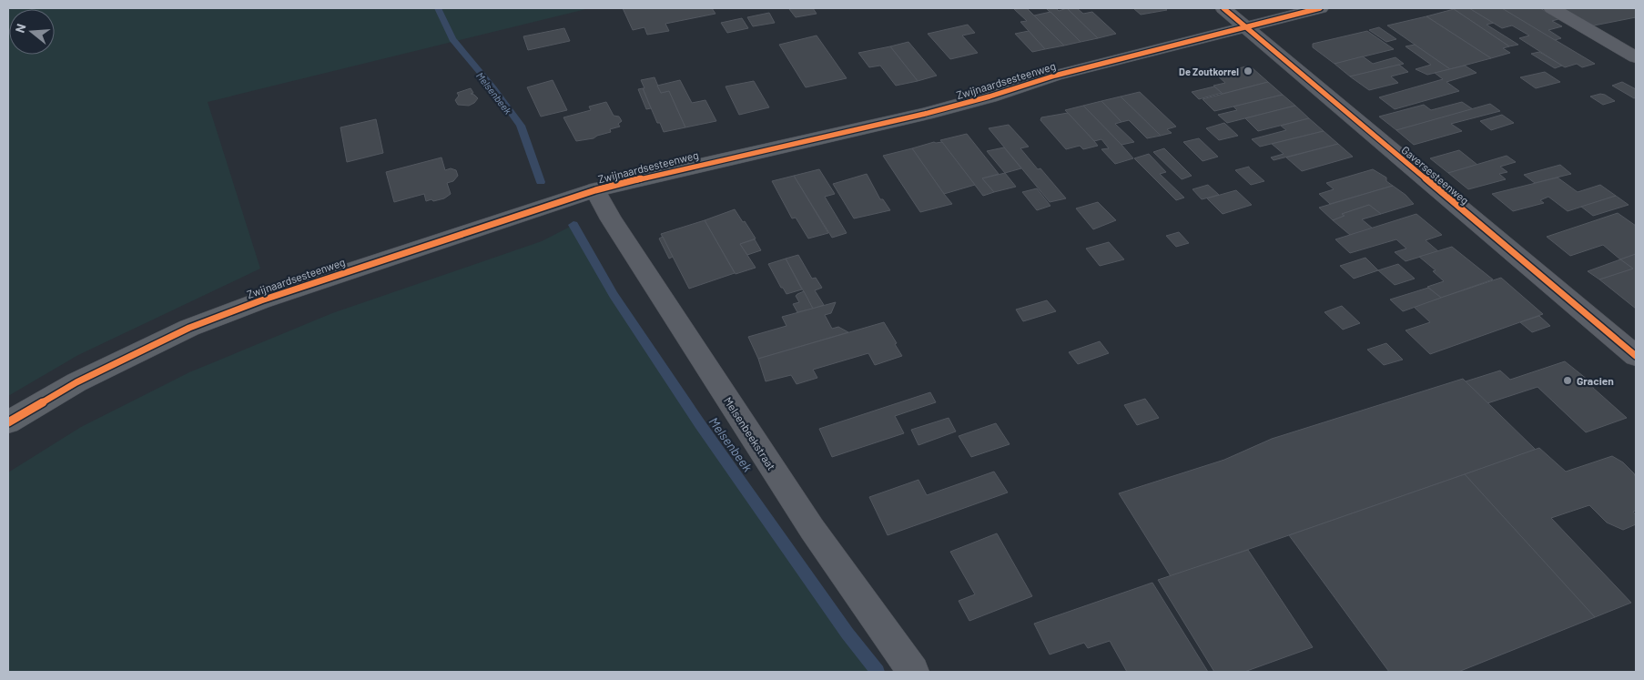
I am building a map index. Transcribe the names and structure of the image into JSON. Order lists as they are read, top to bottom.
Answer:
{
  "streets": {
    "main road": ["Zwijnaardsesteenweg"],
    "street": ["Gaversesteenweg", "Melsenbeekstraat"]
  },
  "crossings": [
    ["Zwijnaardsesteenweg", "Gaversesteenweg"],
    ["Zwijnaardsesteenweg", "Melsenbeekstraat"]
  ],
  "water": ["Melsenbeek"],
  "places": ["De Zoutkorrel", "Gracien"],
  "north": "left"
}
